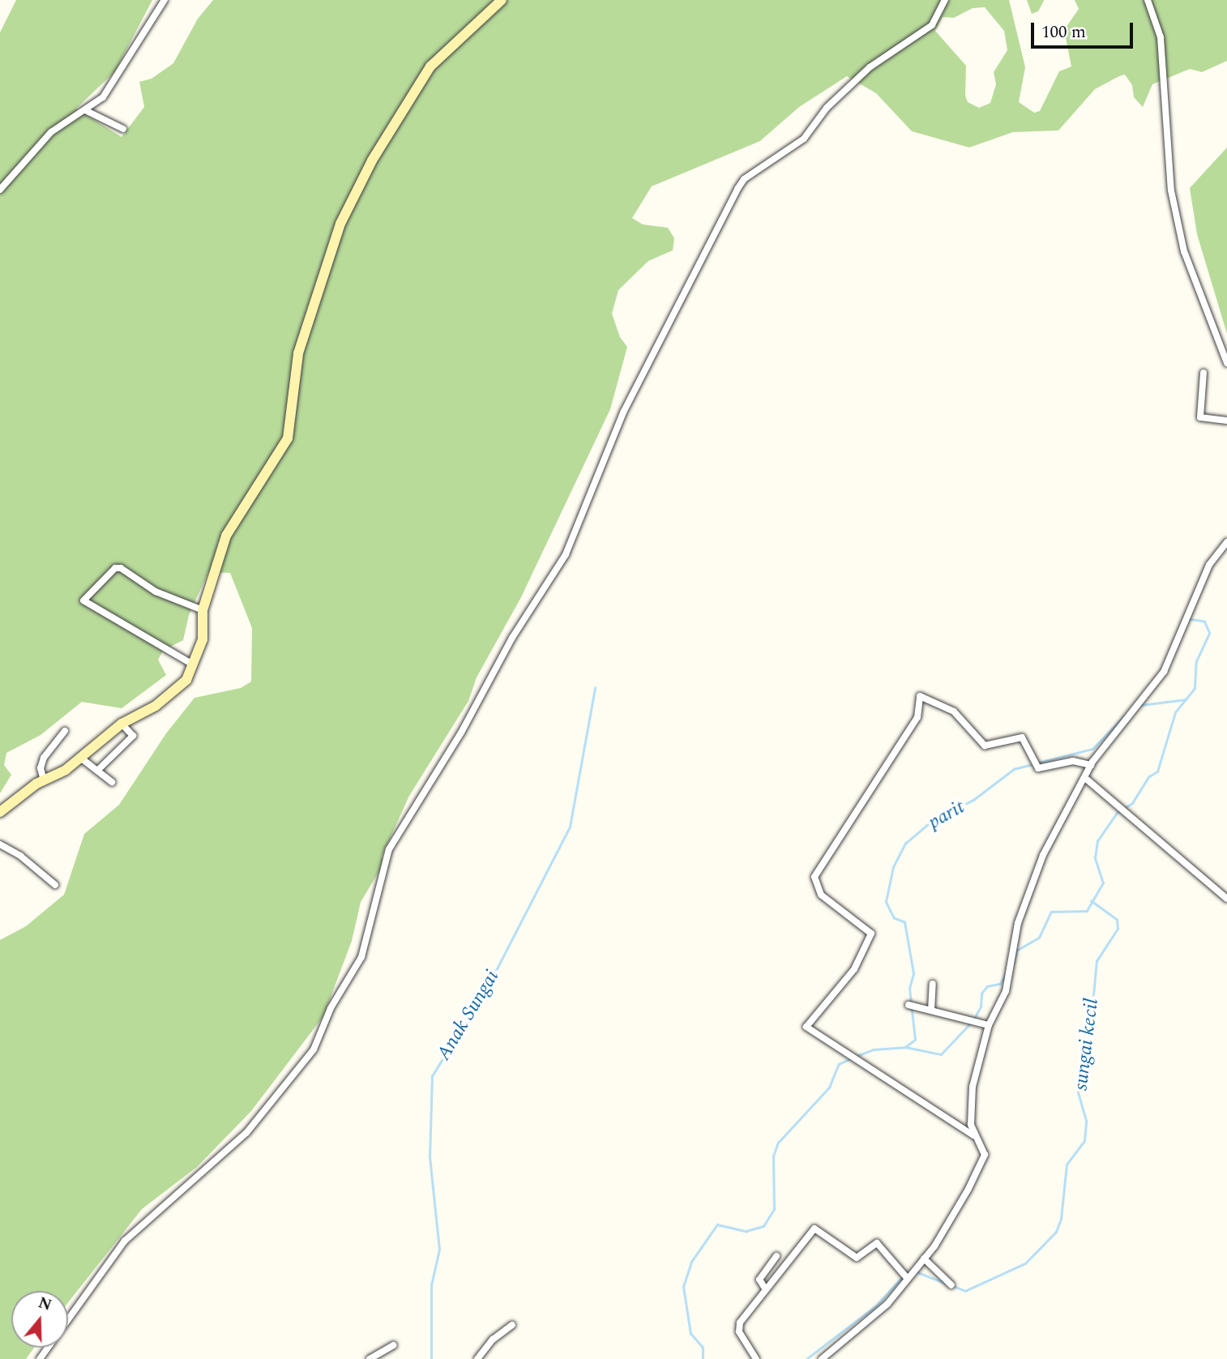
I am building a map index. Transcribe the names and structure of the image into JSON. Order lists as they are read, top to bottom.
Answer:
{
  "water": ["parit", "Anak Sungai", "sungai kecil"],
  "scale_bar": "100 m",
  "north": "top"
}
